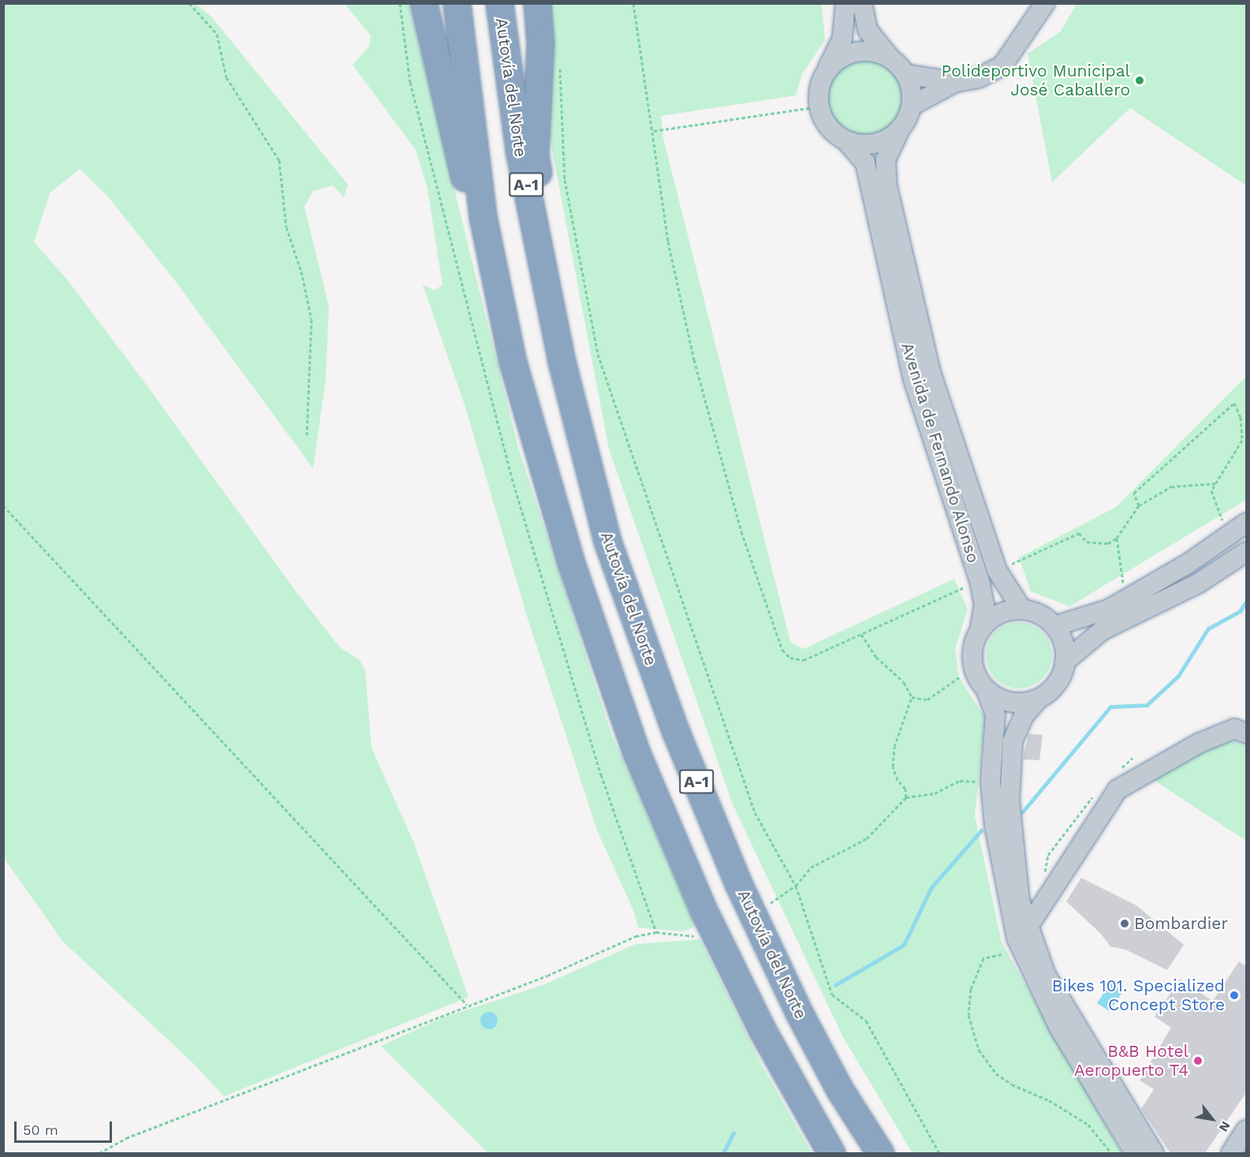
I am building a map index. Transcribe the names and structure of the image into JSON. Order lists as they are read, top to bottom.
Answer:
{
  "streets": {
    "highway": ["Autovía del Norte", "A-1"],
    "street": ["Avenida de Fernando Alonso"]
  },
  "places": [
    "Polideportivo Municipal José Caballero",
    "Bombardier",
    "Bikes 101. Specialized Concept Store",
    "B&B Hotel Aeropuerto T4"
  ],
  "scale_bar": "50 m",
  "north": "bottom right"
}
